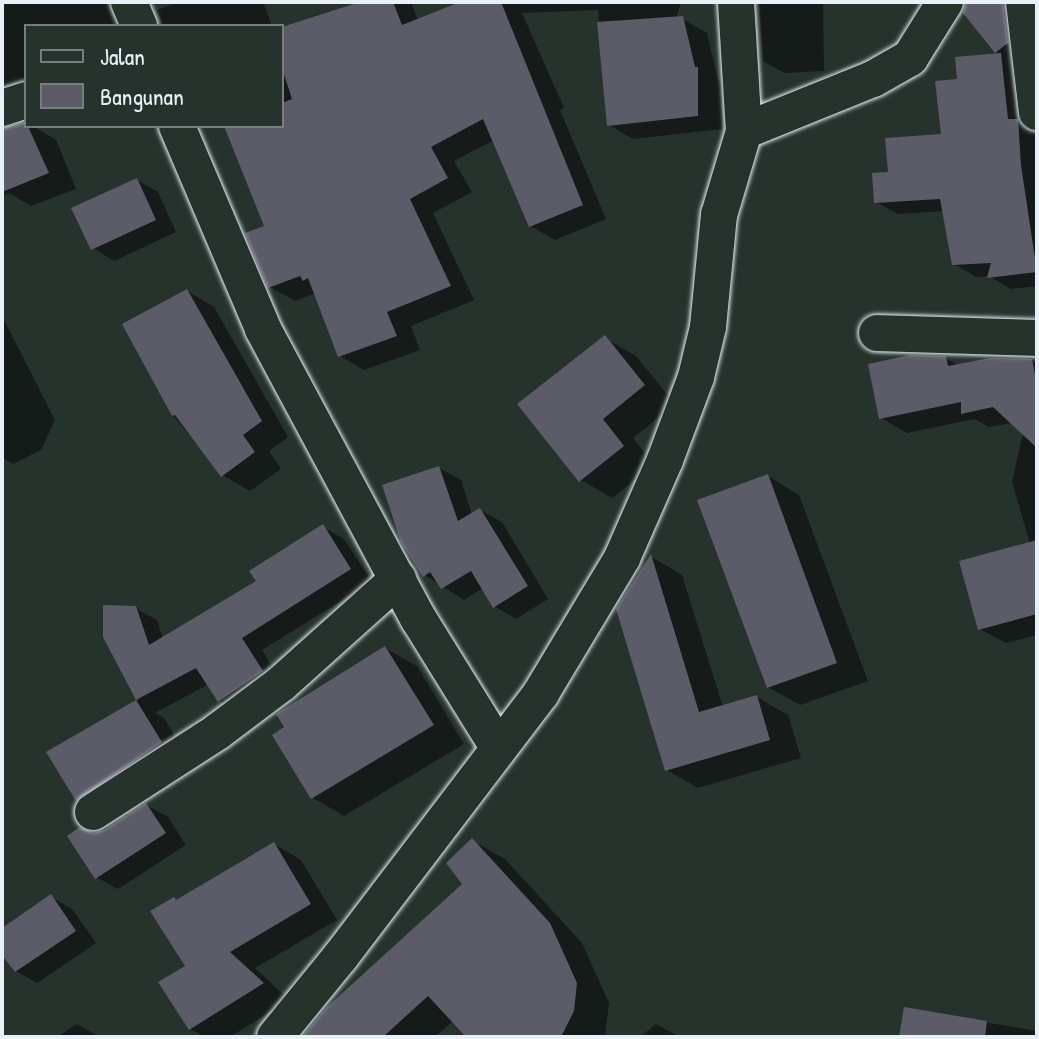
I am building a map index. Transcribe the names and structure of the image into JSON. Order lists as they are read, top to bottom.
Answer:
{
  "legend": ["Jalan", "Bangunan"]
}
